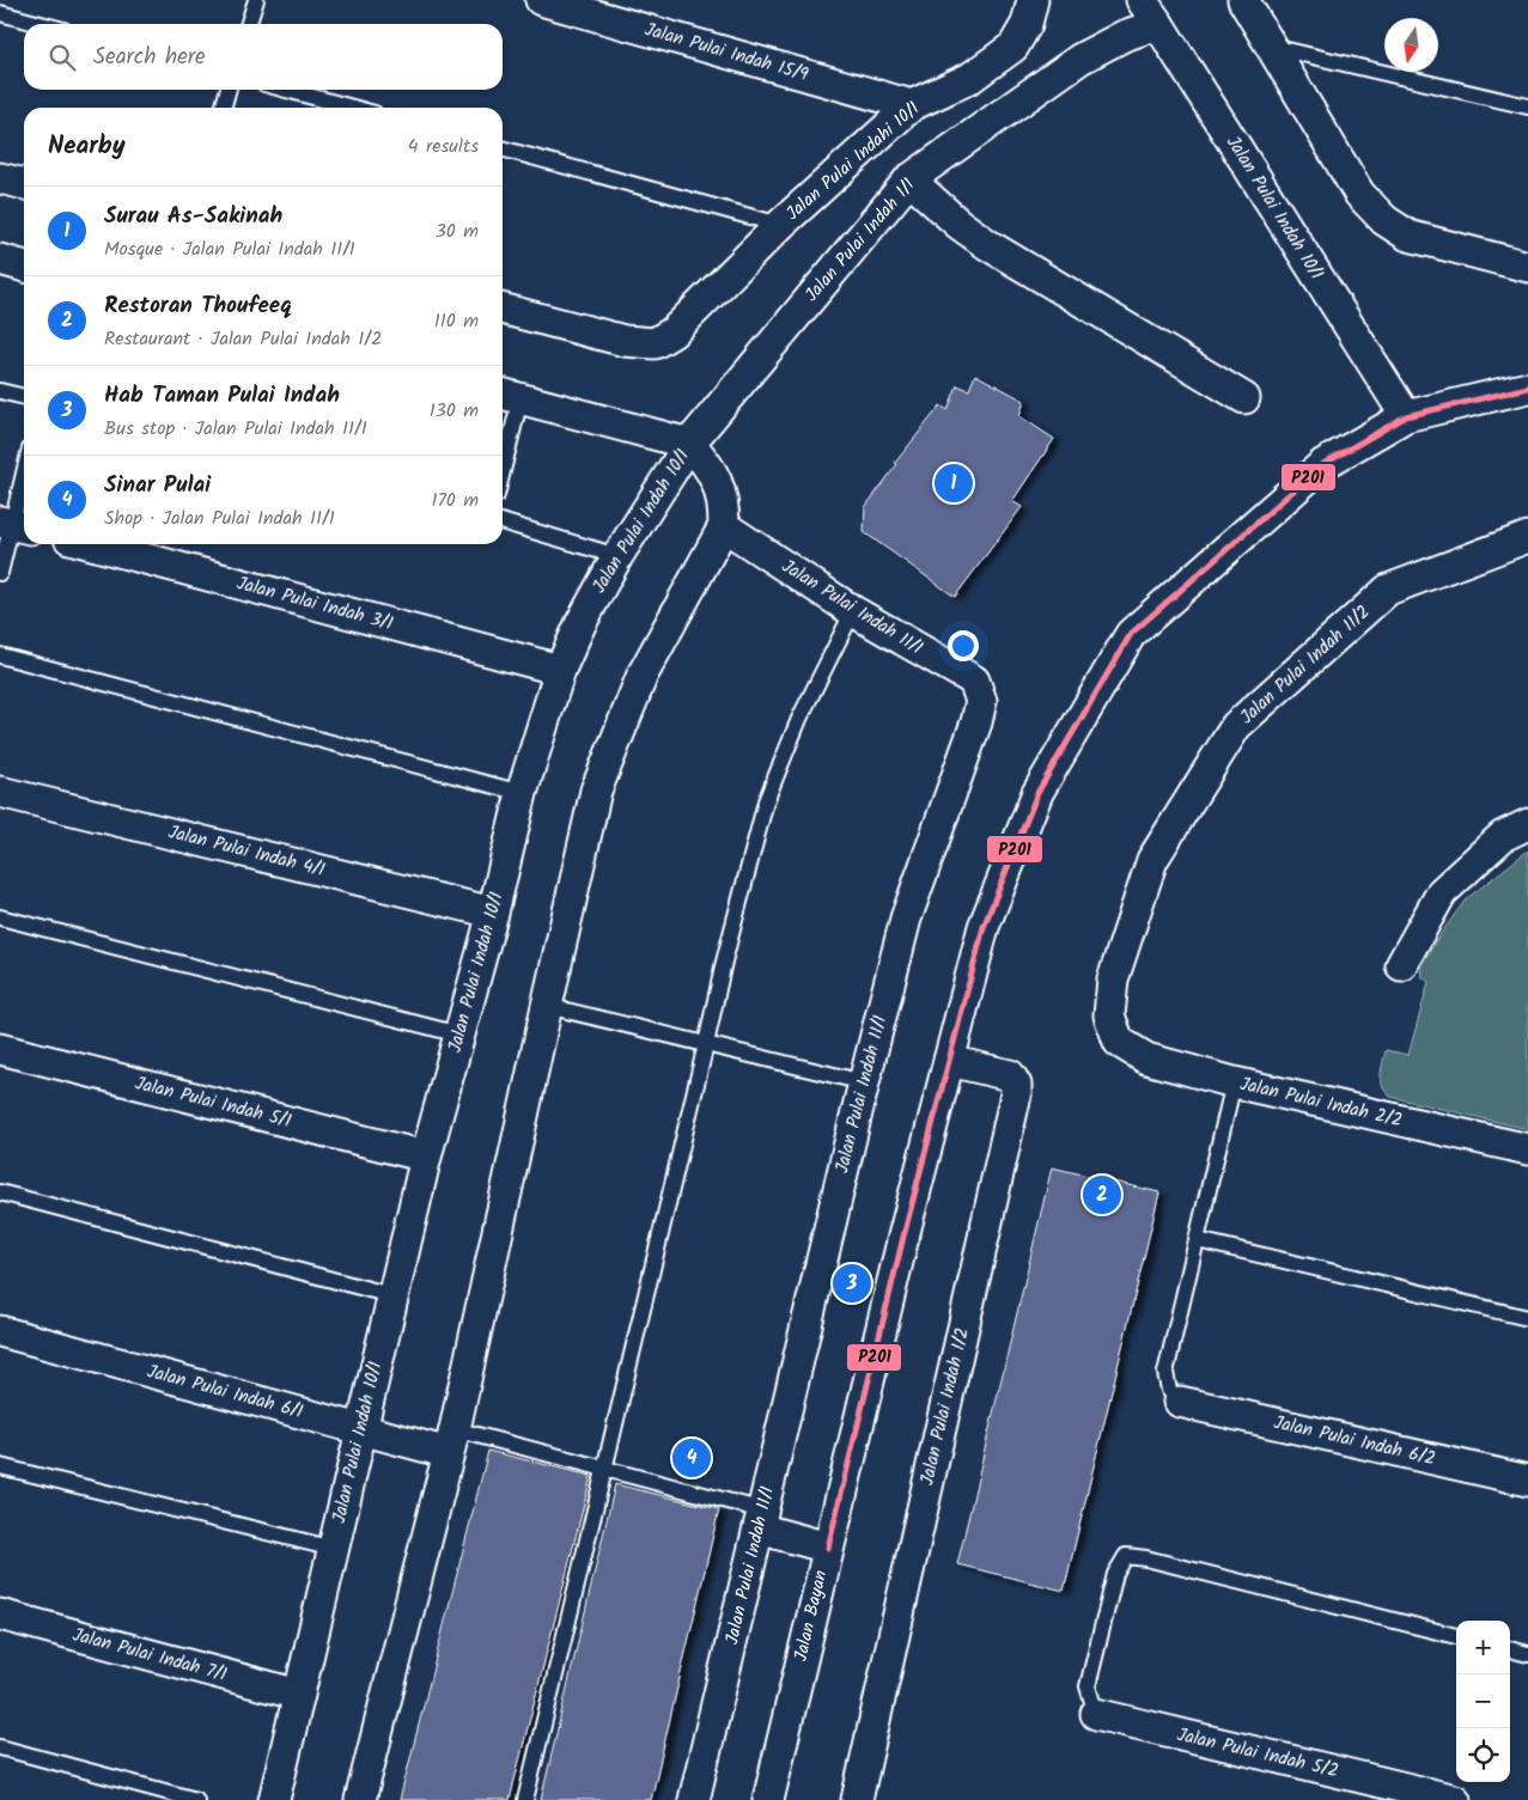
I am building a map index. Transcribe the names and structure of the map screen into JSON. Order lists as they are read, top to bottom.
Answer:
{
  "streets": {
    "street": [
      "Jalan Pulai Indah 15/9",
      "Jalan Pulai Indahi 10/1",
      "Jalan Pulai Indah 10/1",
      "Jalan Pulai Indah 1/1",
      "Jalan Pulai Indah 3/1",
      "Jalan Pulai Indah 11/1",
      "Jalan Pulai Indah 11/2",
      "Jalan Pulai Indah 4/1",
      "Jalan Pulai Indah 5/1",
      "Jalan Pulai Indah 2/2",
      "Jalan Pulai Indah 6/1",
      "Jalan Pulai Indah 1/2",
      "Jalan Pulai Indah 6/2",
      "Jalan Bayan",
      "Jalan Pulai Indah 7/1",
      "Jalan Pulai Indah 5/2"
    ]
  },
  "crossings": [
    ["Jalan Pulai Indah 15/9", "Jalan Pulai Indahi 10/1"],
    ["Jalan Pulai Indah 10/1", "Jalan Pulai Indah 1/1"],
    ["Jalan Pulai Indah 10/1", "Jalan Pulai Indah 3/1"],
    ["Jalan Pulai Indah 10/1", "Jalan Pulai Indah 11/1"],
    ["Jalan Pulai Indah 10/1", "Jalan Pulai Indah 4/1"],
    ["Jalan Pulai Indah 10/1", "Jalan Pulai Indah 5/1"],
    ["Jalan Pulai Indah 10/1", "Jalan Pulai Indah 6/1"],
    ["Jalan Pulai Indah 10/1", "Jalan Bayan"],
    ["Jalan Pulai Indah 10/1", "Jalan Pulai Indah 7/1"],
    ["Jalan Pulai Indah 11/2", "Jalan Pulai Indah 2/2"],
    ["Jalan Pulai Indah 1/2", "Jalan Bayan"]
  ],
  "lines": ["transit line P201"],
  "north": "bottom",
  "page": {
    "search": "Search here",
    "heading": ["Nearby", "4 results"],
    "list": [
      {
        "mark": "1",
        "name": "Surau As-Sakinah",
        "note": "Mosque · Jalan Pulai Indah 11/1",
        "value": "30 m"
      },
      {
        "mark": "2",
        "name": "Restoran Thoufeeq",
        "note": "Restaurant · Jalan Pulai Indah 1/2",
        "value": "110 m"
      },
      {
        "mark": "3",
        "name": "Hab Taman Pulai Indah",
        "note": "Bus stop · Jalan Pulai Indah 11/1",
        "value": "130 m"
      },
      {
        "mark": "4",
        "name": "Sinar Pulai",
        "note": "Shop · Jalan Pulai Indah 11/1",
        "value": "170 m"
      }
    ],
    "pins": [
      "1",
      "2",
      "3",
      "4"
    ],
    "map_buttons": ["+", "−"]
  }
}
